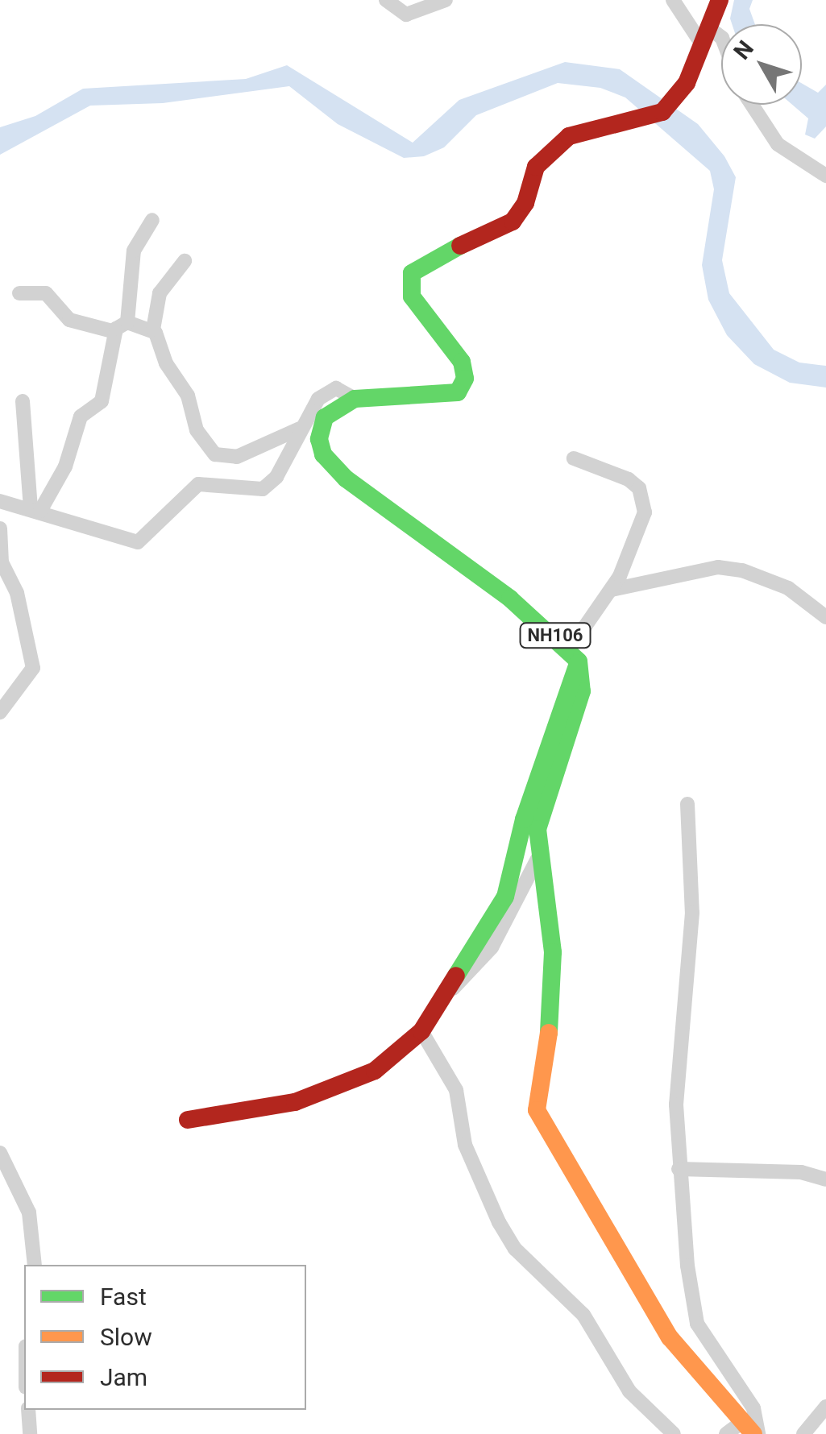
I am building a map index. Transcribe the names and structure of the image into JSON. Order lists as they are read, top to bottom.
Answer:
{
  "streets": {
    "main road": ["NH106"]
  },
  "legend": ["Fast", "Slow", "Jam"],
  "north": "top left"
}
